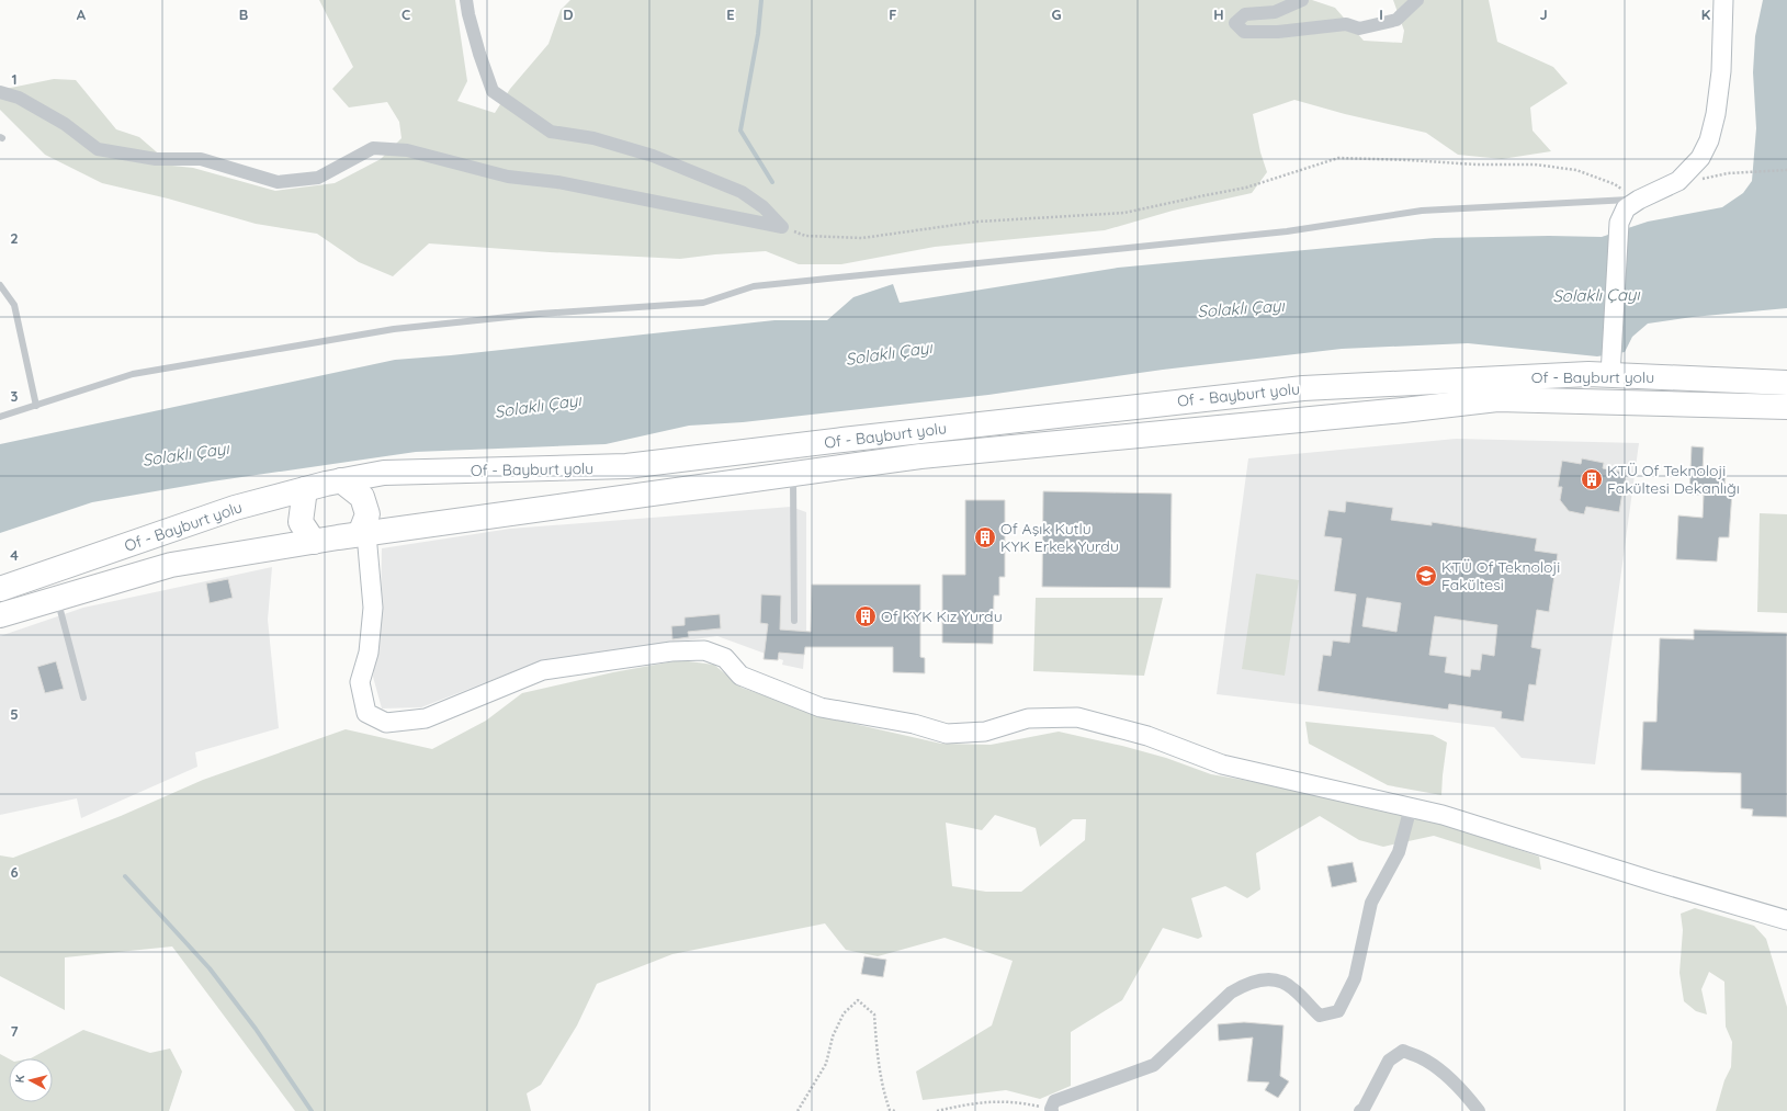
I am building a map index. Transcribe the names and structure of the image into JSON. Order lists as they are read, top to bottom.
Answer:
{
  "streets": {
    "highway": ["Of - Bayburt yolu"]
  },
  "water": ["Solaklı Çayı"],
  "places": {
    "building": ["KTÜ Of Teknoloji Fakültesi Dekanlığı", "Of Aşık Kutlu KYK Erkek Yurdu", "Of KYK Kız Yurdu"],
    "school or university": ["KTÜ Of Teknoloji Fakültesi"]
  },
  "north": "left",
  "grid": {
    "columns": [
      "A",
      "B",
      "C",
      "D",
      "E",
      "F",
      "G",
      "H",
      "I",
      "J",
      "K"
    ],
    "rows": [
      "1",
      "2",
      "3",
      "4",
      "5",
      "6",
      "7"
    ]
  }
}
